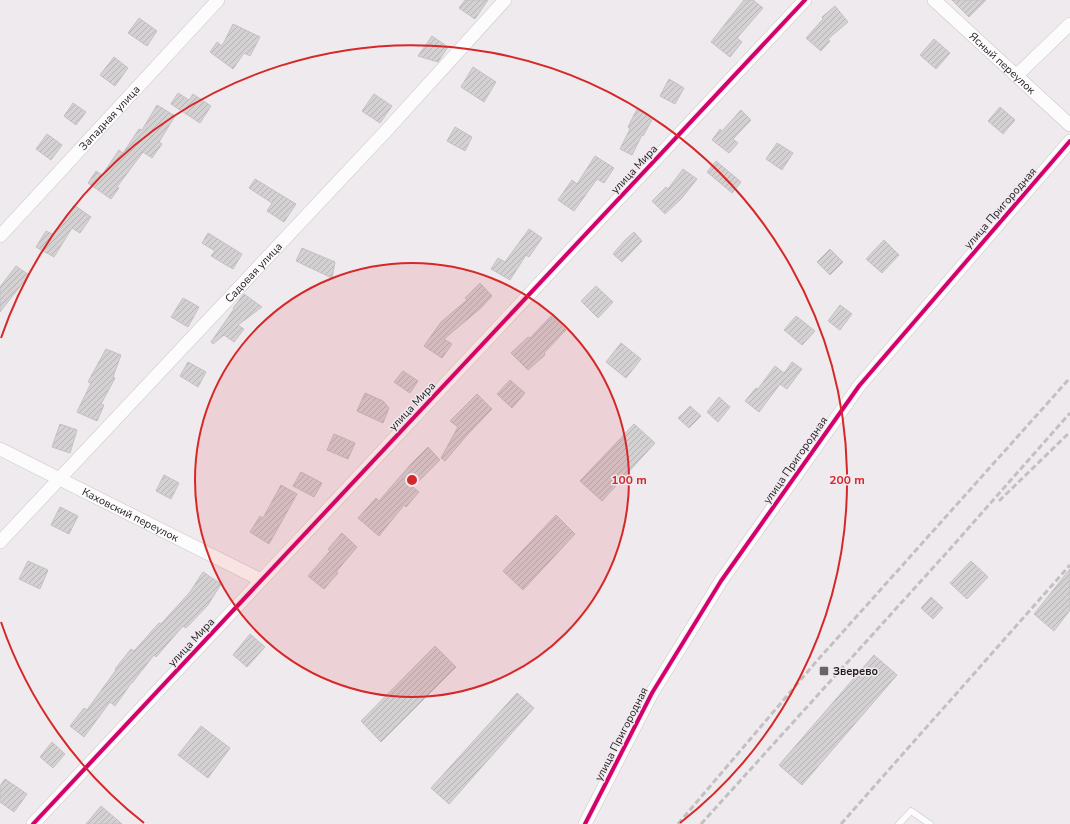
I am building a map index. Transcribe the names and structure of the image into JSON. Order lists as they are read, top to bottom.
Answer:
{
  "streets": {
    "street": [
      "Ясный переулок",
      "Западная улица",
      "улица Мира",
      "улица Пригородная",
      "Садовая улица",
      "Каховский переулок"
    ]
  },
  "crossings": [
    ["улица Мира", "Каховский переулок"],
    ["Садовая улица", "Каховский переулок"]
  ],
  "places": {
    "transit": ["Зверево"]
  },
  "rings": ["100 m", "200 m"]
}
